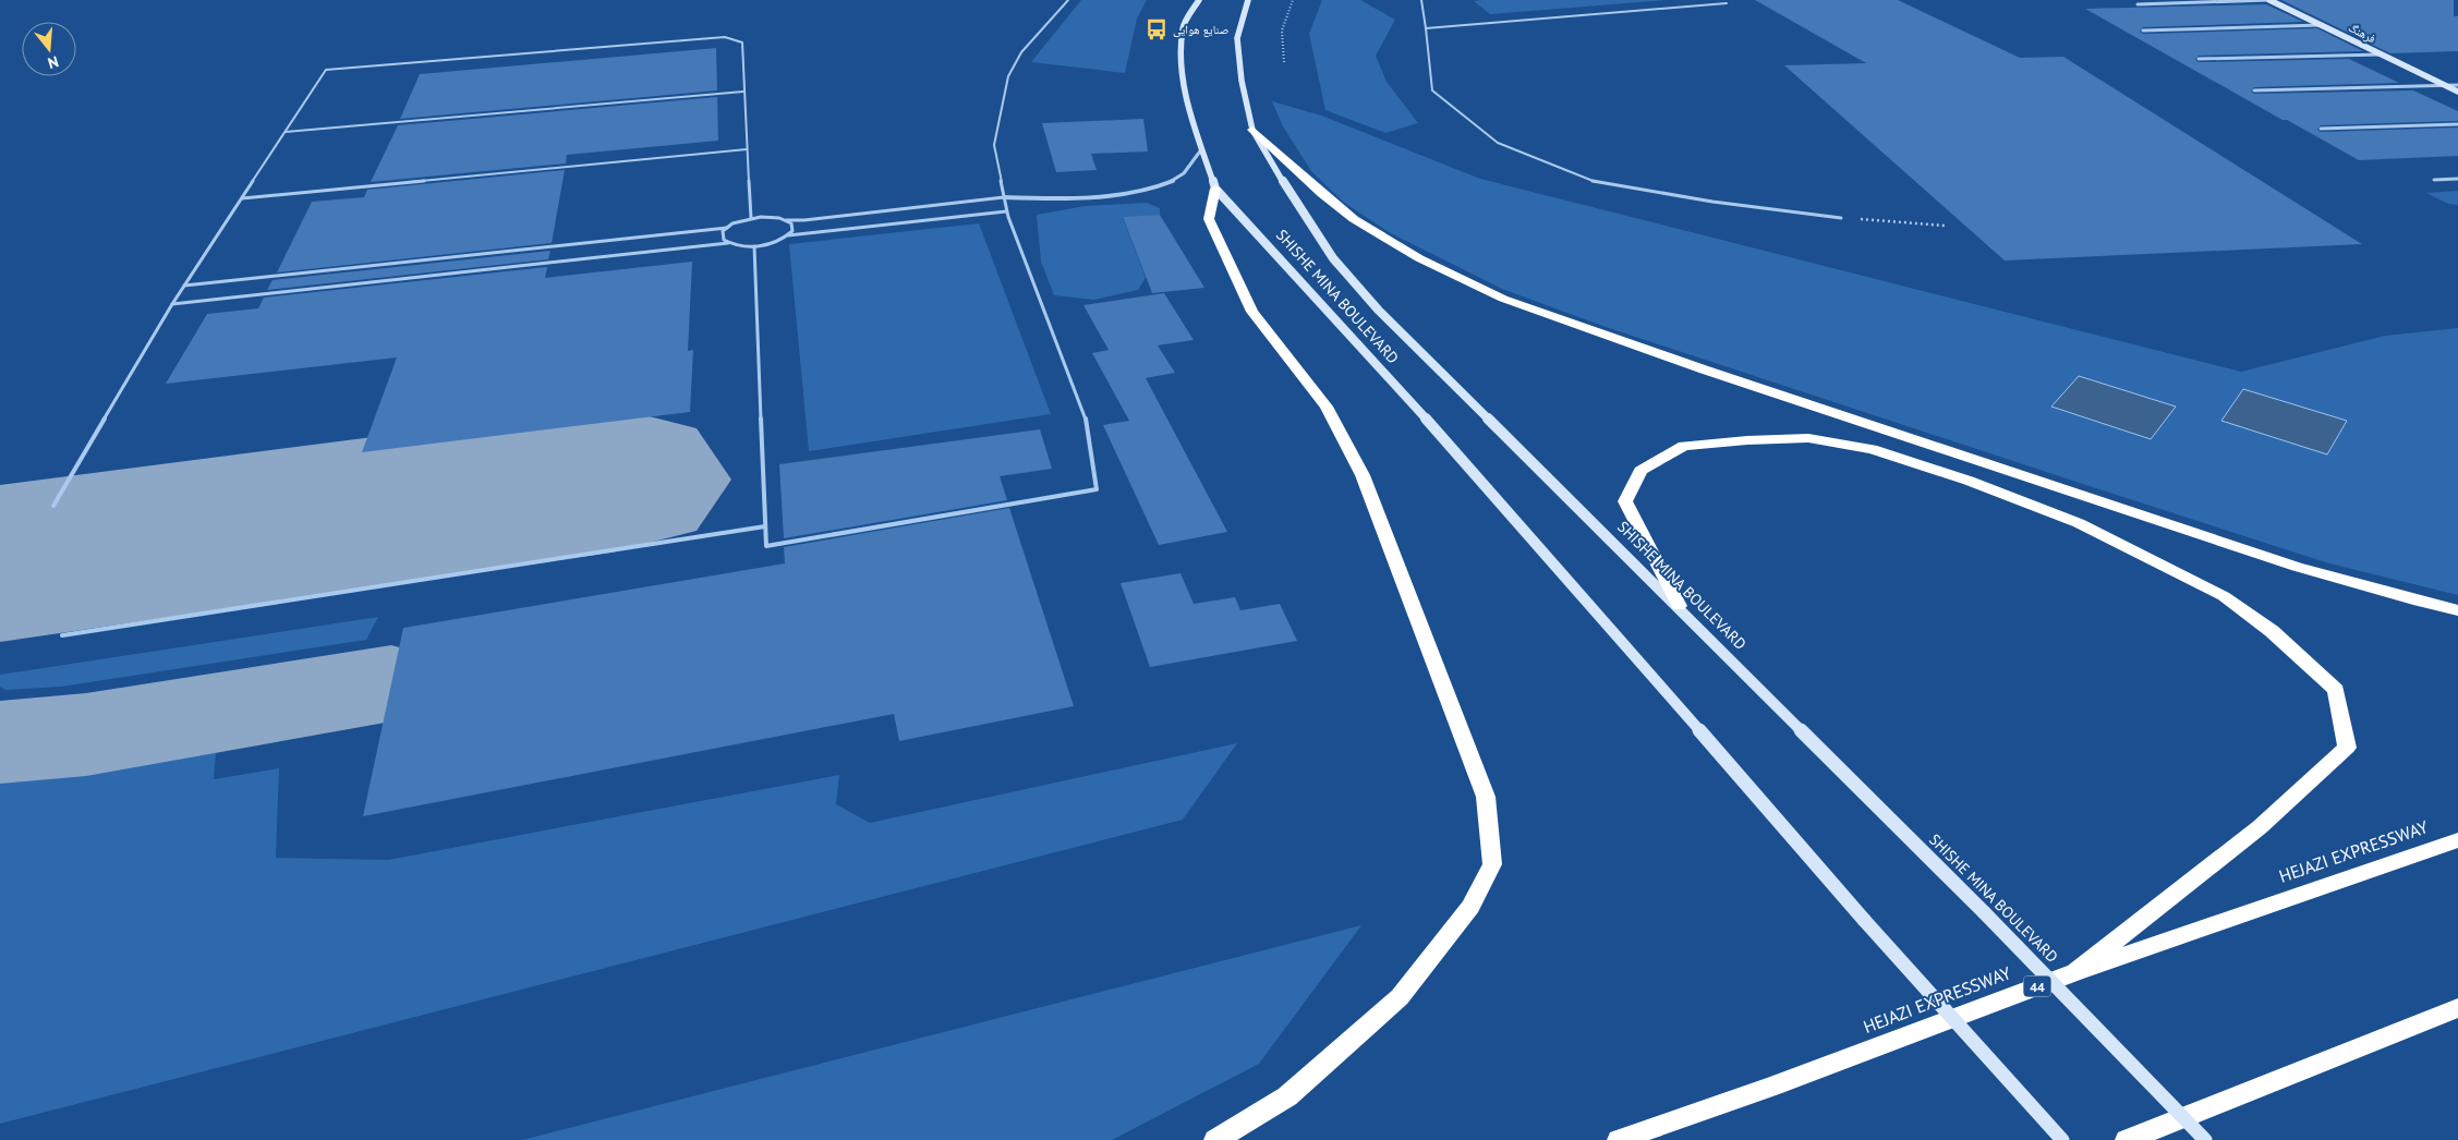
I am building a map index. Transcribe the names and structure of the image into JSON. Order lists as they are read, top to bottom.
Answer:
{
  "streets": {
    "highway": ["HEJAZI EXPRESSWAY", "44"],
    "main road": ["فرهنگ", "SHISHE MINA BOULEVARD"]
  },
  "places": {
    "bus stop": ["صنایع هوایی"]
  },
  "north": "bottom"
}
